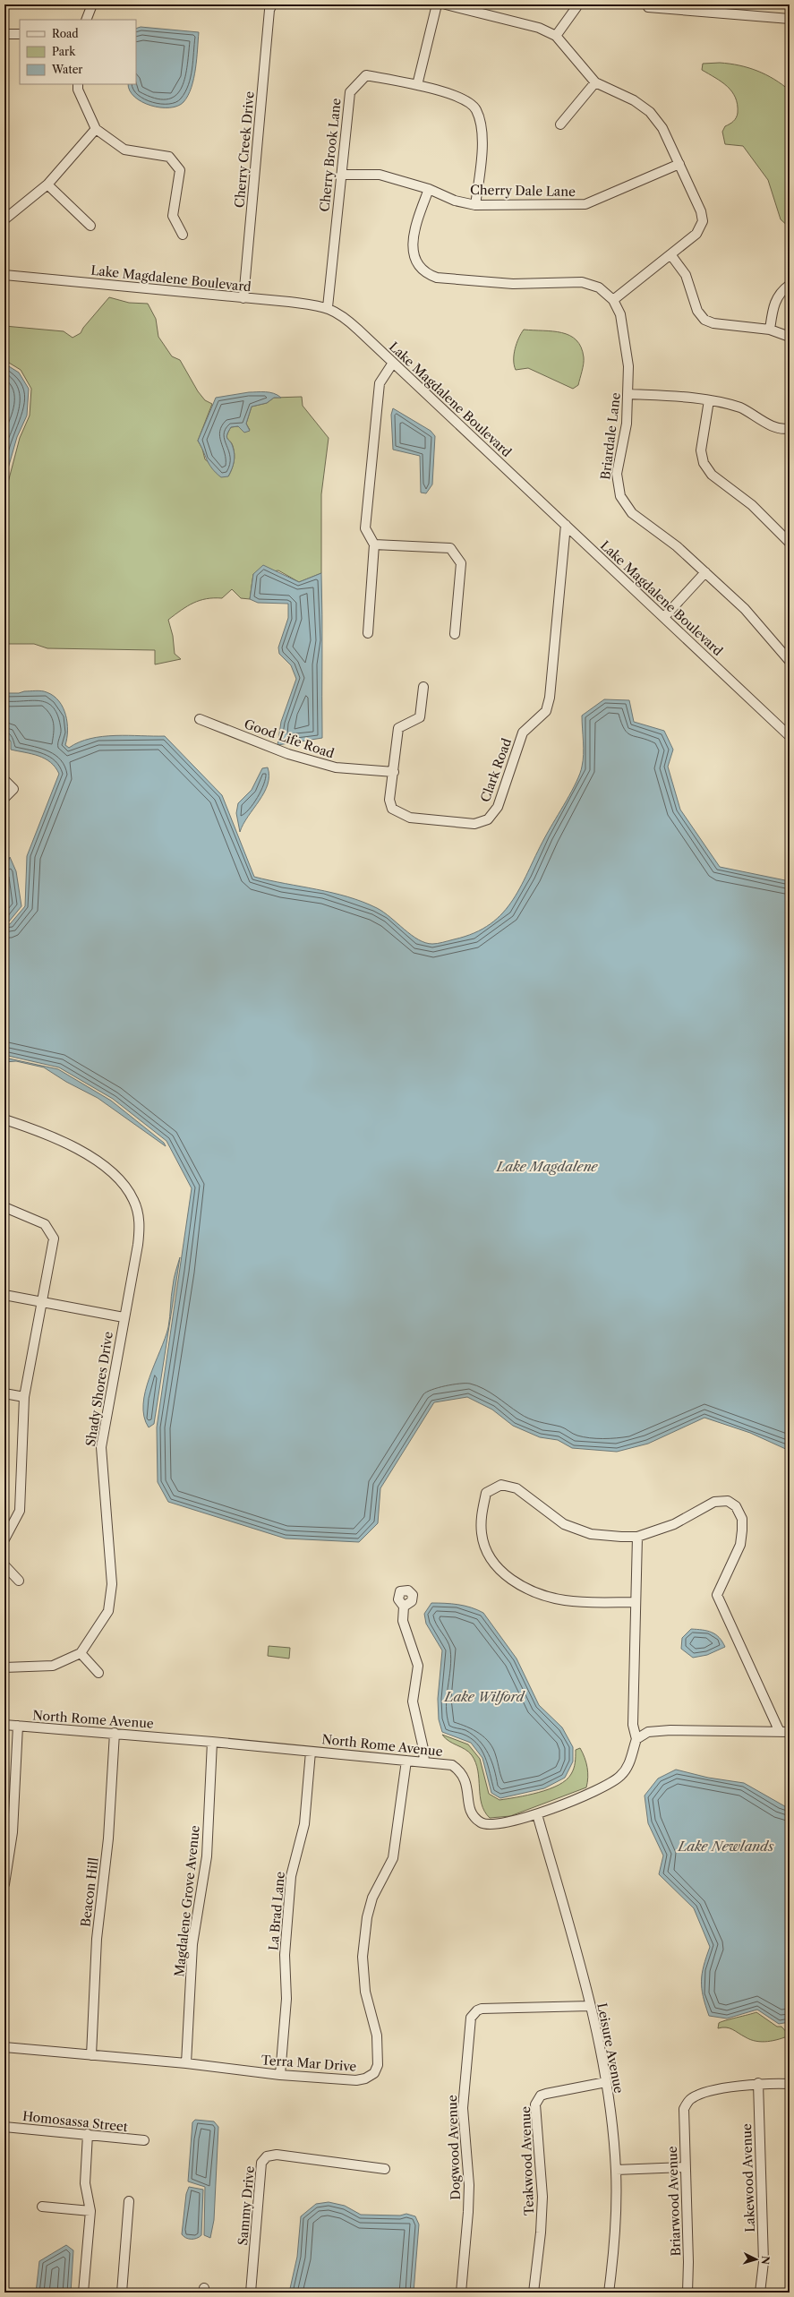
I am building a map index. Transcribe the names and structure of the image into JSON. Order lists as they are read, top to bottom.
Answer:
{
  "streets": {
    "street": [
      "Cherry Creek Drive",
      "Cherry Brook Lane",
      "Cherry Dale Lane",
      "Lake Magdalene Boulevard",
      "Briardale Lane",
      "Good Life Road",
      "Clark Road",
      "Shady Shores Drive",
      "North Rome Avenue",
      "Beacon Hill",
      "Magdalene Grove Avenue",
      "La Brad Lane",
      "Leisure Avenue",
      "Terra Mar Drive",
      "Homosassa Street",
      "Dogwood Avenue",
      "Teakwood Avenue",
      "Lakewood Avenue",
      "Briarwood Avenue",
      "Sammy Drive"
    ]
  },
  "crossings": [
    ["Cherry Creek Drive", "Lake Magdalene Boulevard"],
    ["Cherry Brook Lane", "Cherry Dale Lane"],
    ["Cherry Brook Lane", "Lake Magdalene Boulevard"],
    ["Cherry Dale Lane", "Briardale Lane"],
    ["Lake Magdalene Boulevard", "Clark Road"],
    ["Good Life Road", "Clark Road"],
    ["North Rome Avenue", "Beacon Hill"],
    ["North Rome Avenue", "Magdalene Grove Avenue"],
    ["North Rome Avenue", "La Brad Lane"],
    ["North Rome Avenue", "Leisure Avenue"],
    ["North Rome Avenue", "Terra Mar Drive"],
    ["Beacon Hill", "Terra Mar Drive"],
    ["Magdalene Grove Avenue", "Terra Mar Drive"],
    ["La Brad Lane", "Terra Mar Drive"],
    ["Leisure Avenue", "Dogwood Avenue"],
    ["Leisure Avenue", "Teakwood Avenue"],
    ["Lakewood Avenue", "Briarwood Avenue"]
  ],
  "water": ["Lake Magdalene", "Lake Wilford", "Lake Newlands"],
  "legend": ["Road", "Park", "Water"],
  "north": "right"
}
